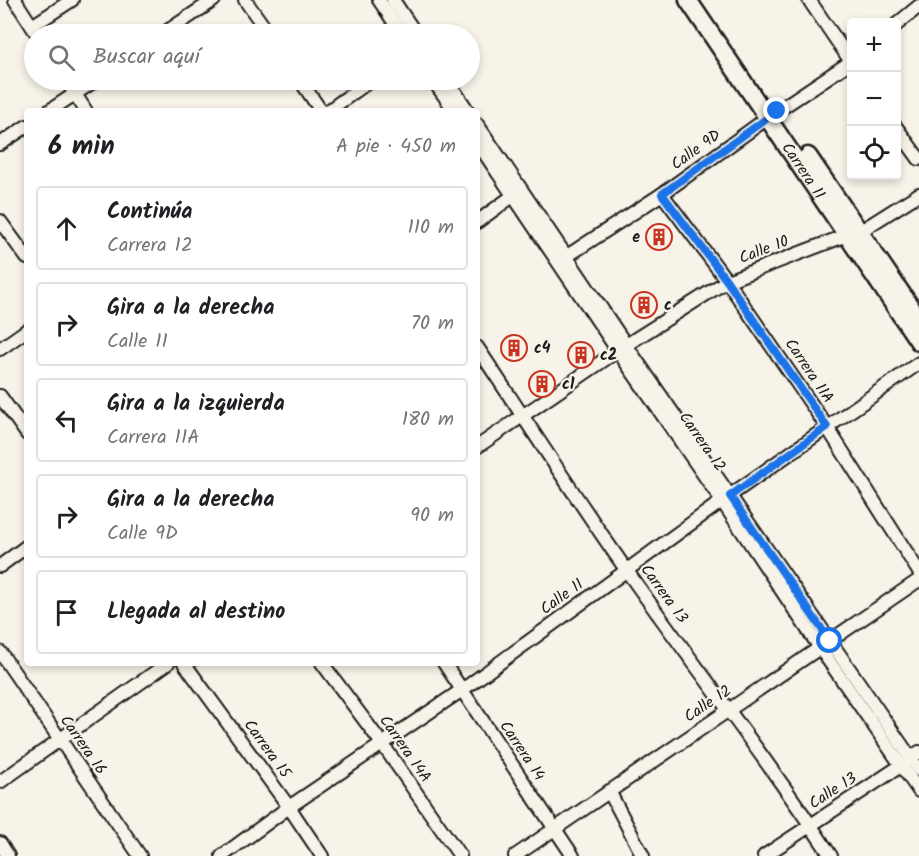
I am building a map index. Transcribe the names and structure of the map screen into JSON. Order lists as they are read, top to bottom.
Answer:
{
  "streets": {
    "main road": ["Carrera 11"],
    "street": [
      "Calle 9D",
      "Calle 10",
      "Carrera 11A",
      "Carrera 12",
      "Carrera 13",
      "Calle 11",
      "Calle 12",
      "Carrera 16",
      "Carrera 15",
      "Carrera 14A",
      "Carrera 14",
      "Calle 13"
    ]
  },
  "crossings": [
    ["Calle 9D", "Carrera 11"],
    ["Calle 9D", "Carrera 11A"],
    ["Calle 9D", "Carrera 12"],
    ["Carrera 11", "Calle 10"],
    ["Calle 10", "Carrera 11A"],
    ["Calle 10", "Carrera 12"],
    ["Calle 10", "Carrera 13"],
    ["Carrera 11A", "Calle 11"],
    ["Carrera 12", "Calle 11"],
    ["Carrera 12", "Calle 12"],
    ["Carrera 12", "Calle 13"],
    ["Carrera 13", "Calle 11"],
    ["Carrera 13", "Calle 12"],
    ["Carrera 13", "Calle 13"],
    ["Calle 11", "Carrera 15"],
    ["Calle 11", "Carrera 14A"],
    ["Calle 11", "Carrera 14"],
    ["Calle 12", "Carrera 14"]
  ],
  "places": {
    "building": [
      "e",
      "c",
      "c4",
      "c2",
      "c1"
    ]
  },
  "page": {
    "map_buttons": ["+", "−"],
    "search": "Buscar aquí",
    "heading": ["6 min", "A pie · 450 m"],
    "list": [
      ["Continúa", "Carrera 12", "110 m"],
      ["Gira a la derecha", "Calle 11", "70 m"],
      ["Gira a la izquierda", "Carrera 11A", "180 m"],
      ["Gira a la derecha", "Calle 9D", "90 m"],
      "Llegada al destino"
    ]
  }
}
